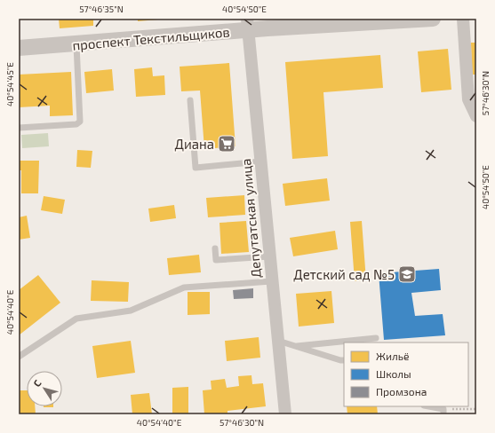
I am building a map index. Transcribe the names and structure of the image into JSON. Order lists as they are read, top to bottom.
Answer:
{
  "streets": {
    "street": ["проспект Текстильщиков", "Депутатская улица"]
  },
  "crossings": [
    ["проспект Текстильщиков", "Депутатская улица"]
  ],
  "places": {
    "supermarket": ["Диана"],
    "school or university": ["Детский сад №5"]
  },
  "legend": ["Жильё", "Школы", "Промзона"],
  "north": "top left",
  "coordinates": [
    "57°46'35\"N",
    "40°54'50\"E",
    "40°54'45\"E",
    "57°46'30\"N",
    "40°54'40\"E"
  ]
}
